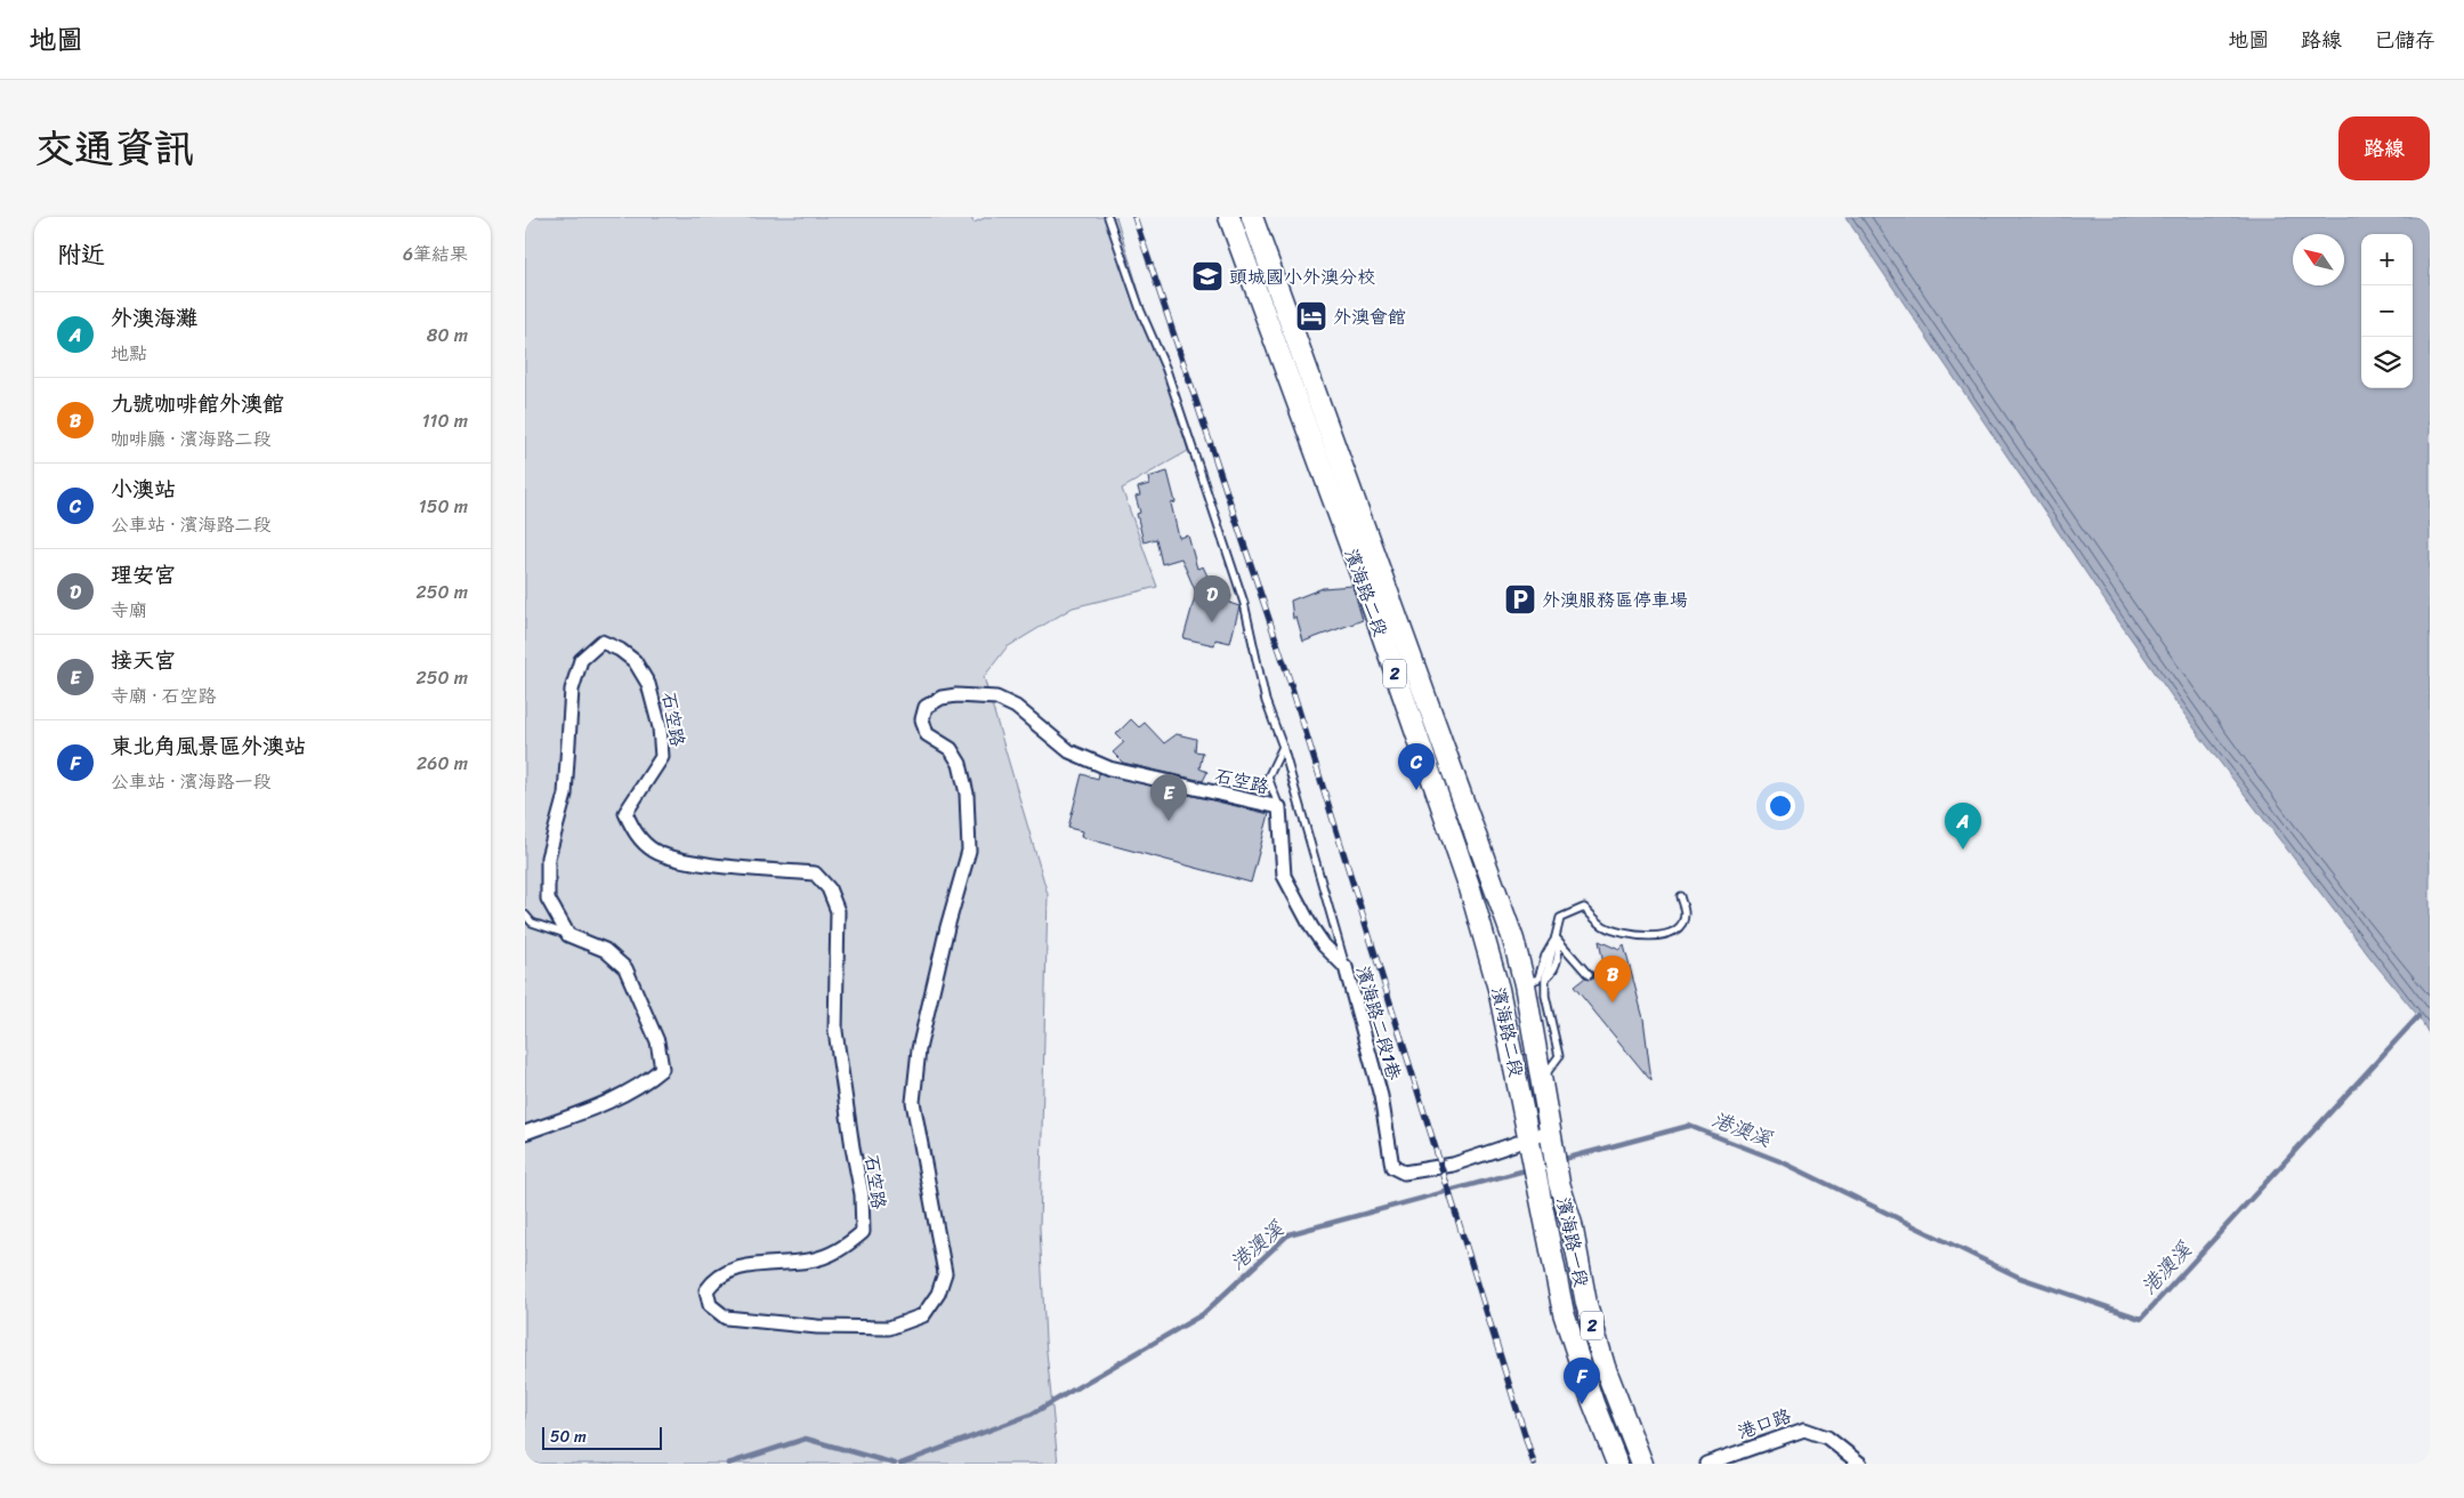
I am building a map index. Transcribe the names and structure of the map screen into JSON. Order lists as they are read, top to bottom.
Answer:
{
  "streets": {
    "main road": ["濱海路二段", "2", "濱海路一段"],
    "street": ["石空路", "濱海路二段1巷", "港口路"]
  },
  "crossings": [
    ["濱海路二段", "濱海路二段1巷"],
    ["濱海路二段", "濱海路一段"],
    ["石空路", "濱海路二段1巷"],
    ["濱海路二段1巷", "濱海路一段"]
  ],
  "water": ["港澳溪"],
  "places": {
    "school or university": ["頭城國小外澳分校"],
    "hotel": ["外澳會館"],
    "parking": ["外澳服務區停車場"]
  },
  "scale_bar": "50 m",
  "north": "top left",
  "page": {
    "header": "地圖",
    "nav": ["地圖", "路線", "已儲存"],
    "title": "交通資訊",
    "buttons": "路線",
    "heading": ["附近", "6筆結果"],
    "map_buttons": ["+", "−"],
    "list": [
      {
        "mark": "A",
        "name": "外澳海灘",
        "note": "地點",
        "value": "80 m"
      },
      {
        "mark": "B",
        "name": "九號咖啡館外澳館",
        "note": "咖啡廳 · 濱海路二段",
        "value": "110 m"
      },
      {
        "mark": "C",
        "name": "小澳站",
        "note": "公車站 · 濱海路二段",
        "value": "150 m"
      },
      {
        "mark": "D",
        "name": "理安宮",
        "note": "寺廟",
        "value": "250 m"
      },
      {
        "mark": "E",
        "name": "接天宮",
        "note": "寺廟 · 石空路",
        "value": "250 m"
      },
      {
        "mark": "F",
        "name": "東北角風景區外澳站",
        "note": "公車站 · 濱海路一段",
        "value": "260 m"
      }
    ],
    "pins": [
      "D",
      "C",
      "E",
      "A",
      "B",
      "F"
    ],
    "scale": "50 m"
  }
}
